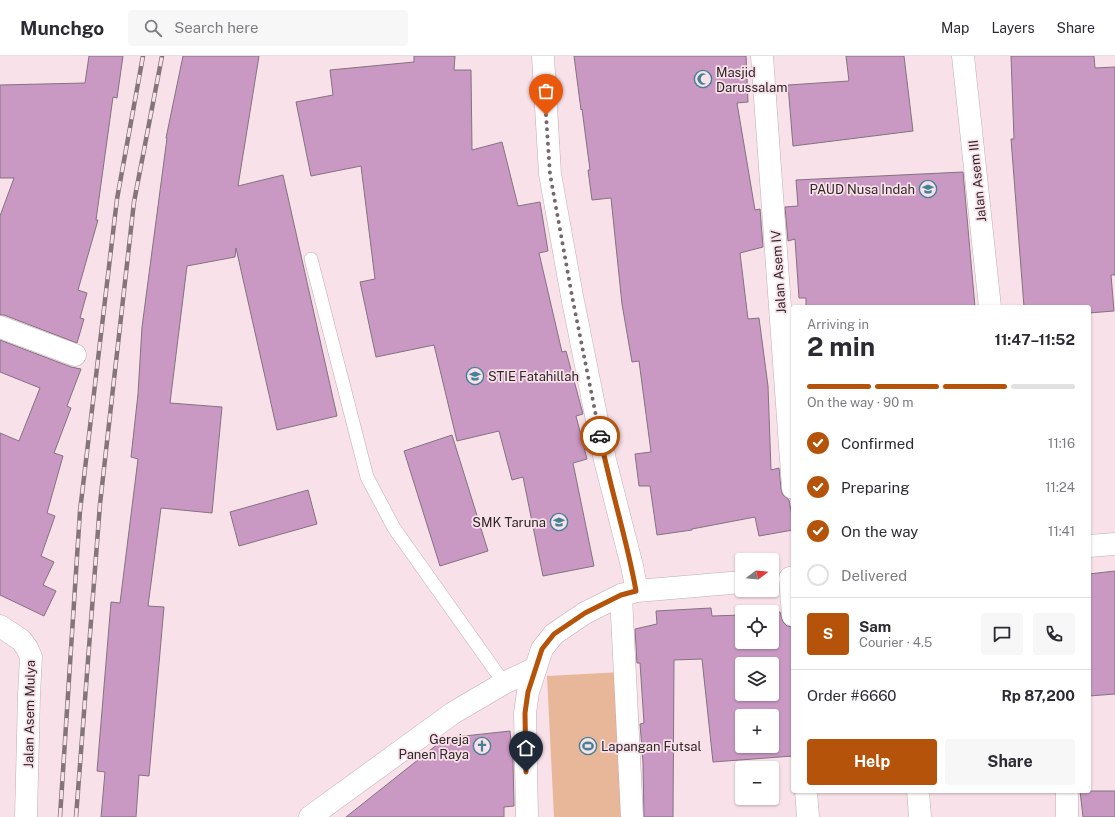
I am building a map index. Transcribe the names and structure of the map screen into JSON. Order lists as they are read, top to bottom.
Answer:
{
  "streets": {
    "street": ["Jalan Asem III", "Jalan Asem IV", "Jalan Asem Mulya"]
  },
  "places": {
    "mosque": ["Masjid Darussalam"],
    "school or university": ["PAUD Nusa Indah", "STIE Fatahillah", "SMK Taruna"],
    "church": ["Gereja Panen Raya"],
    "sports": ["Lapangan Futsal"]
  },
  "north": "right",
  "page": {
    "header": "Munchgo",
    "search": "Search here",
    "nav": ["Map", "Layers", "Share"],
    "heading": ["2 min", "Arriving in", "11:47–11:52"],
    "panel": [
      "Sam",
      "Courier · 4.5",
      "Order #6660",
      "Rp 87,200"
    ],
    "bar": "On the way · 90 m",
    "list": [
      ["Confirmed", "11:16"],
      ["Preparing", "11:24"],
      ["On the way", "11:41"],
      "Delivered"
    ],
    "map_buttons": ["+", "−"],
    "round": "S",
    "buttons": ["Help", "Share"]
  }
}
